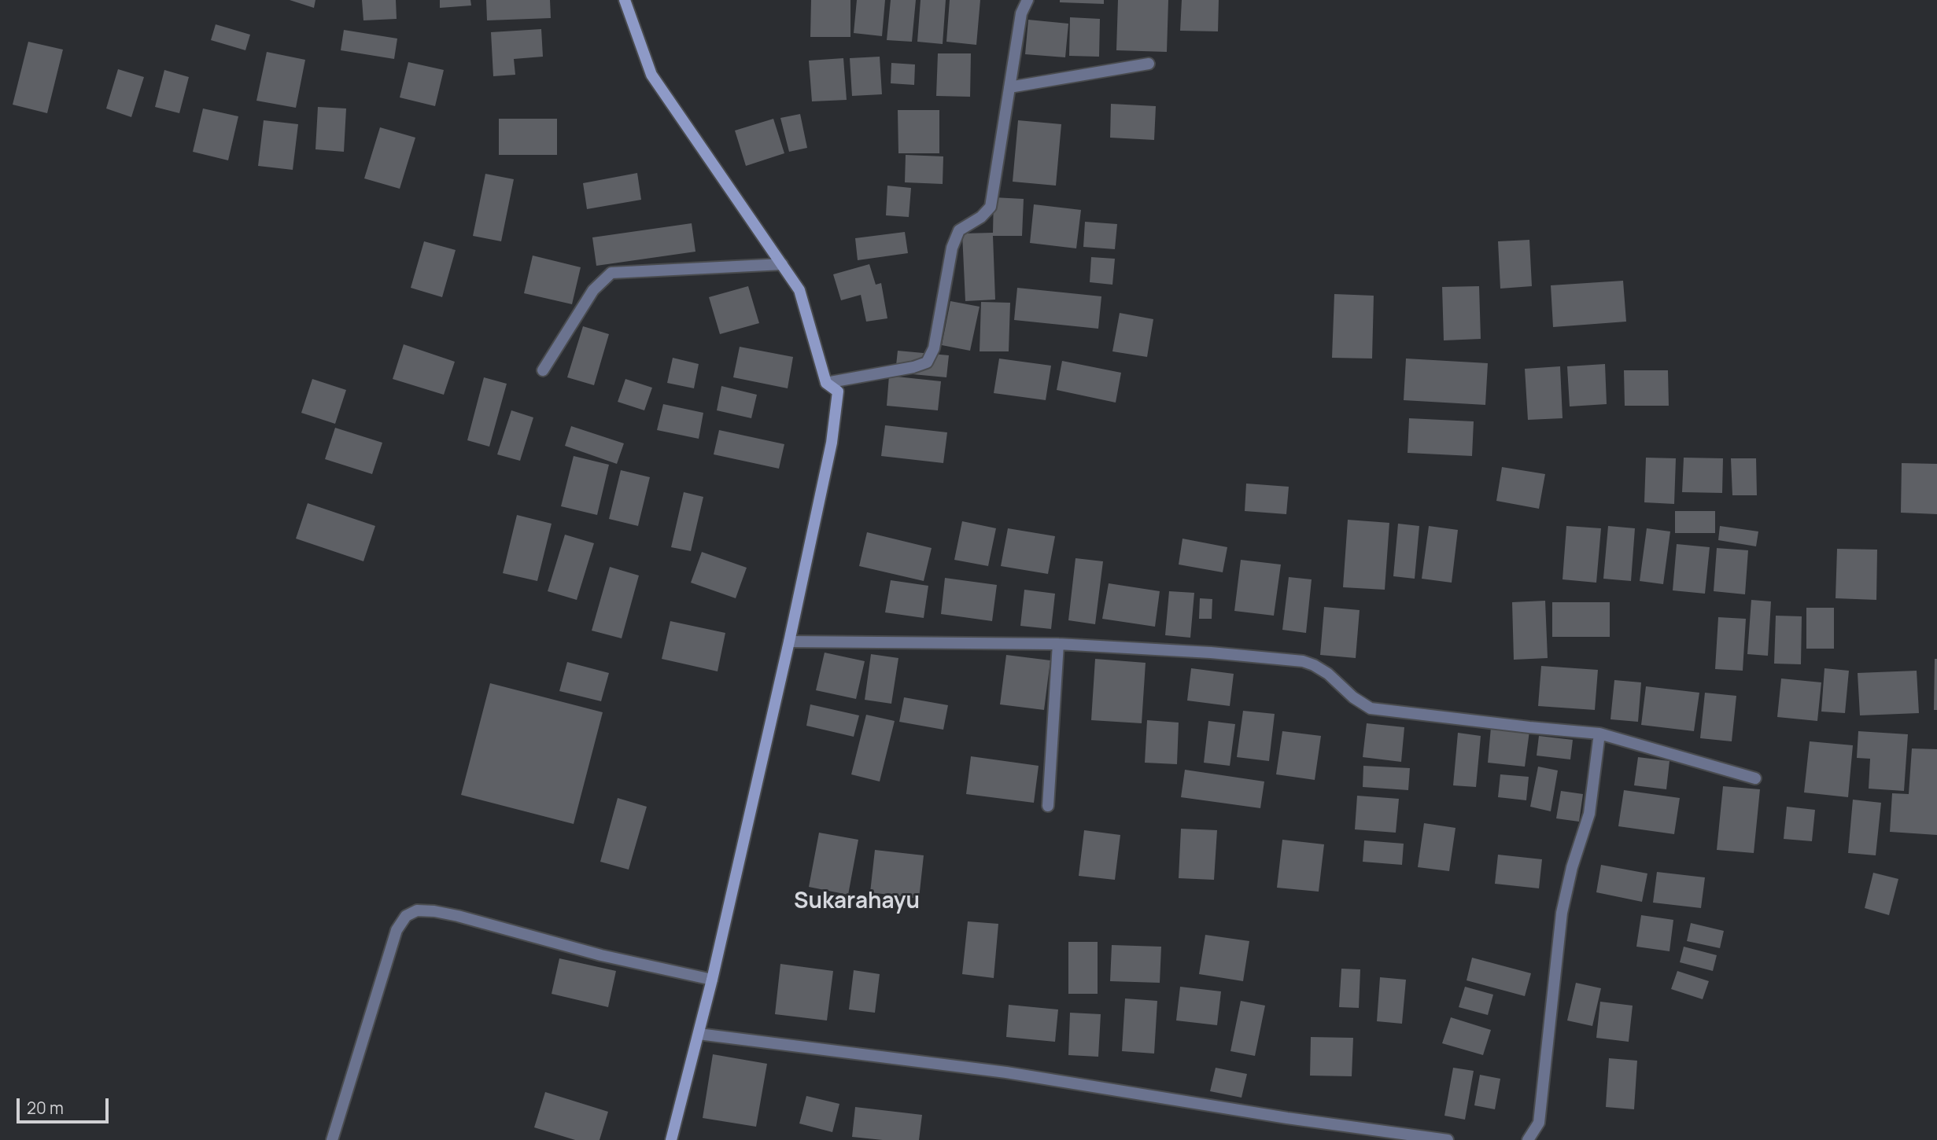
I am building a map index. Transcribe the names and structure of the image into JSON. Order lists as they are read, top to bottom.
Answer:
{
  "districts": ["Sukarahayu"],
  "scale_bar": "20 m"
}
